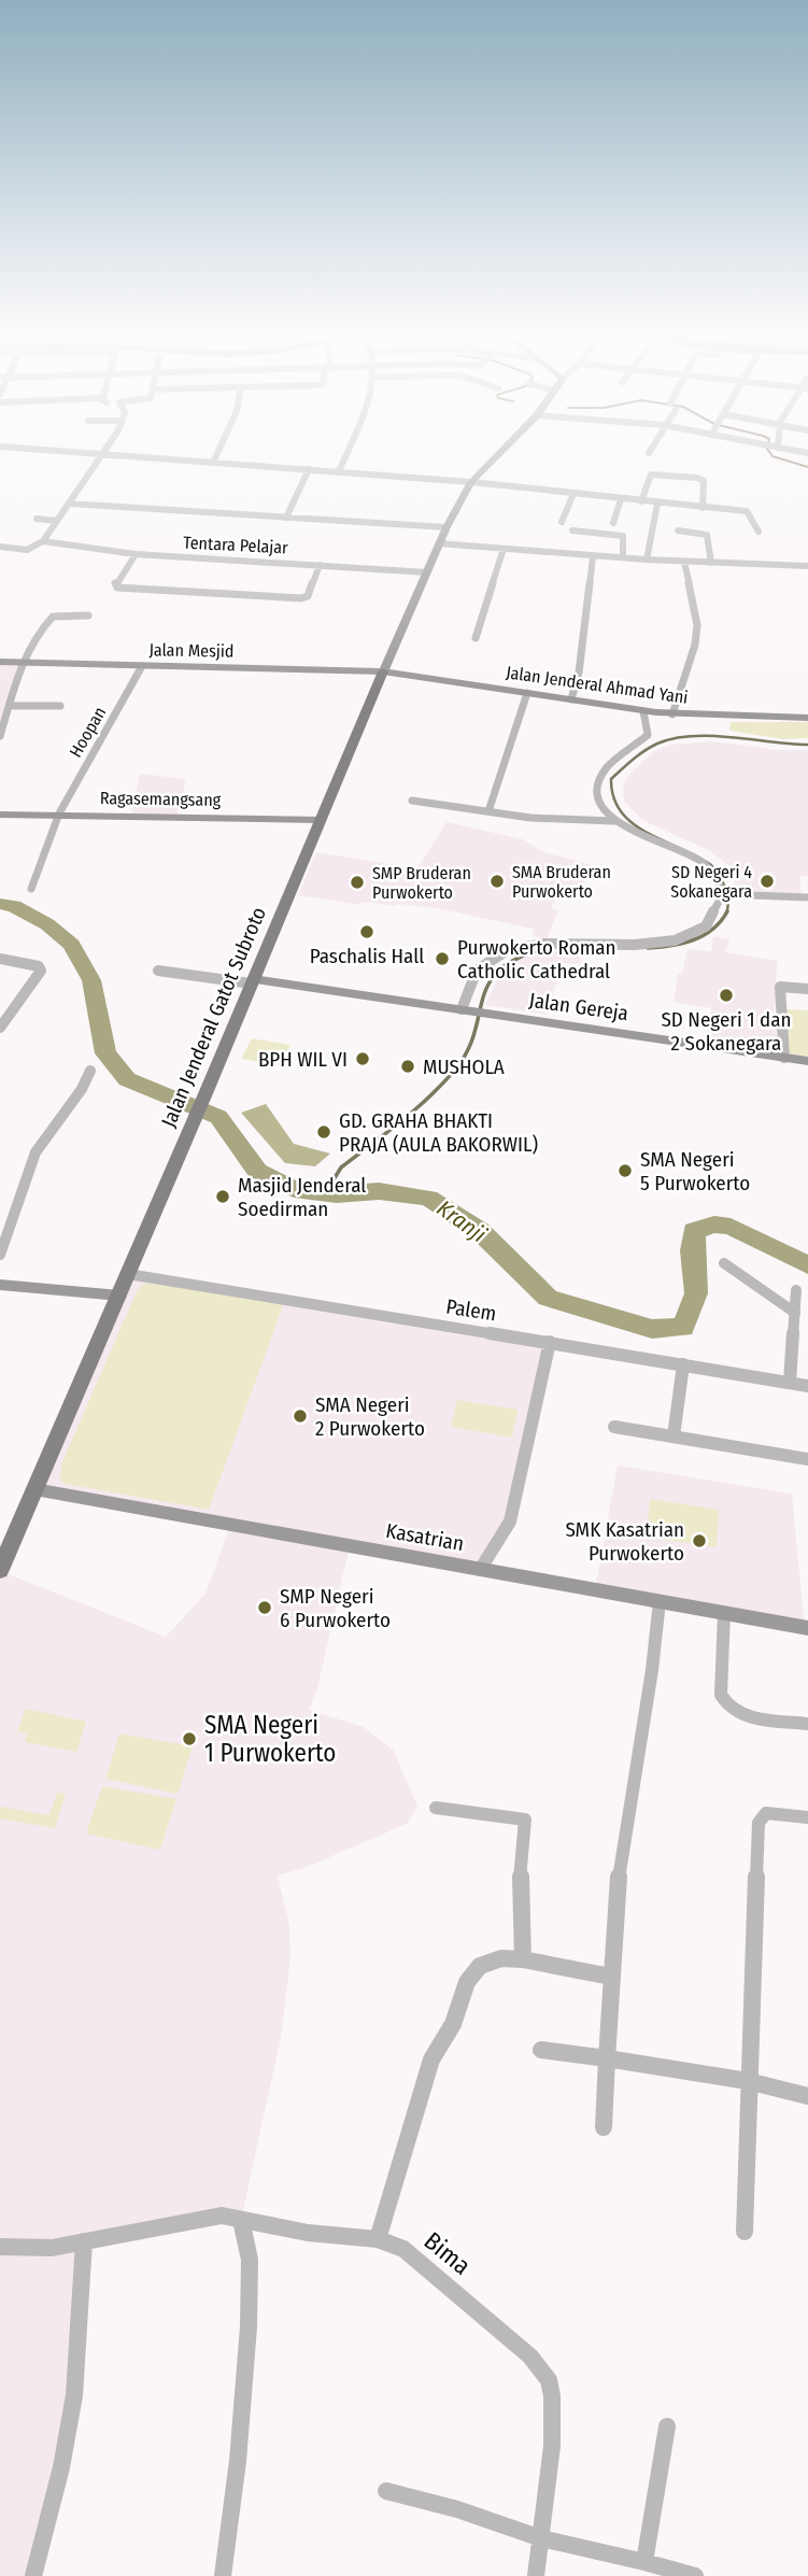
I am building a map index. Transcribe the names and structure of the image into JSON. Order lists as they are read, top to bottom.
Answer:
{
  "streets": {
    "main road": [
      "Jalan Mesjid",
      "Jalan Jenderal Ahmad Yani",
      "Ragasemangsang",
      "Jalan Gereja",
      "Jalan Jenderal Gatot Subroto",
      "Kasatrian"
    ],
    "street": [
      "Tentara Pelajar",
      "Hoopan",
      "Palem",
      "Bima"
    ]
  },
  "crossings": [
    ["Tentara Pelajar", "Jalan Jenderal Gatot Subroto"],
    ["Jalan Mesjid", "Jalan Jenderal Ahmad Yani"],
    ["Jalan Mesjid", "Hoopan"],
    ["Jalan Mesjid", "Jalan Jenderal Gatot Subroto"],
    ["Jalan Jenderal Ahmad Yani", "Jalan Jenderal Gatot Subroto"],
    ["Hoopan", "Ragasemangsang"],
    ["Ragasemangsang", "Jalan Jenderal Gatot Subroto"],
    ["Jalan Gereja", "Jalan Jenderal Gatot Subroto"],
    ["Jalan Jenderal Gatot Subroto", "Palem"],
    ["Jalan Jenderal Gatot Subroto", "Kasatrian"]
  ],
  "water": ["Kranji"],
  "places": [
    "SMA Bruderan Purwokerto",
    "SD Negeri 4 Sokanegara",
    "SMP Bruderan Purwokerto",
    "Paschalis Hall",
    "Purwokerto Roman Catholic Cathedral",
    "SD Negeri 1 dan 2 Sokanegara",
    "BPH WIL VI",
    "MUSHOLA",
    "GD. GRAHA BHAKTI PRAJA (AULA BAKORWIL)",
    "SMA Negeri 5 Purwokerto",
    "Masjid Jenderal Soedirman",
    "SMA Negeri 2 Purwokerto",
    "SMK Kasatrian Purwokerto",
    "SMP Negeri 6 Purwokerto",
    "SMA Negeri 1 Purwokerto"
  ]
}
